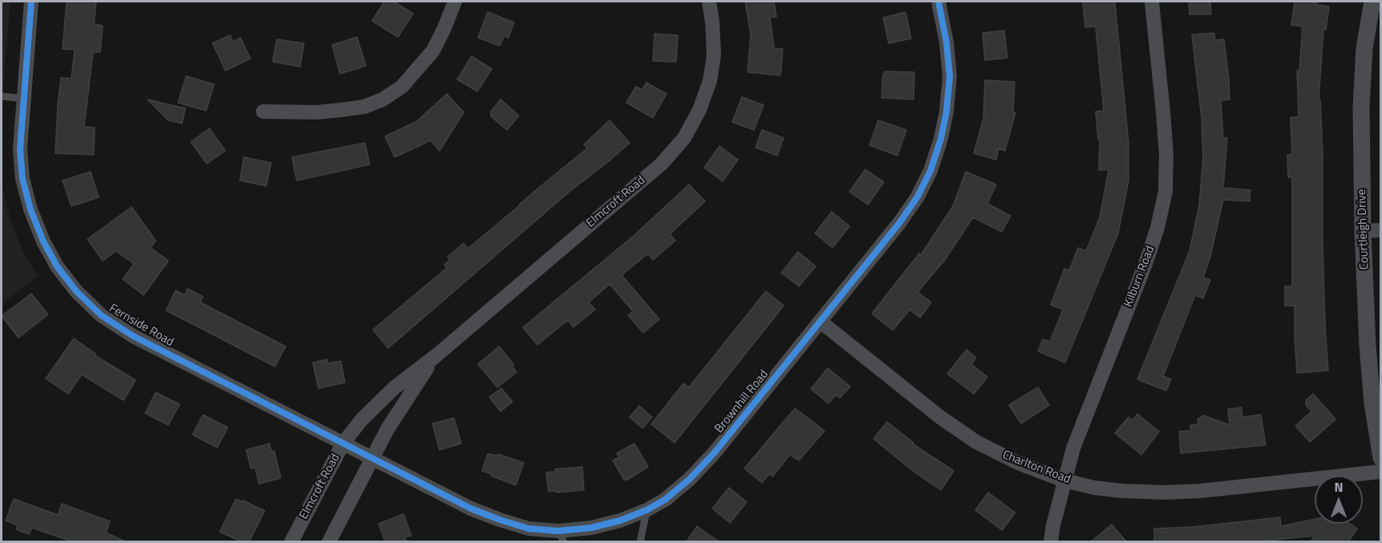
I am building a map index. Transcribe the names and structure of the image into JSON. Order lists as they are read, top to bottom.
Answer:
{
  "streets": {
    "street": [
      "Elmcroft Road",
      "Courtleigh Drive",
      "Kilburn Road",
      "Fernside Road",
      "Brownhill Road",
      "Charlton Road"
    ]
  },
  "crossings": [
    ["Elmcroft Road", "Fernside Road"],
    ["Elmcroft Road", "Brownhill Road"],
    ["Kilburn Road", "Charlton Road"],
    ["Fernside Road", "Brownhill Road"],
    ["Brownhill Road", "Charlton Road"]
  ],
  "north": "top"
}
